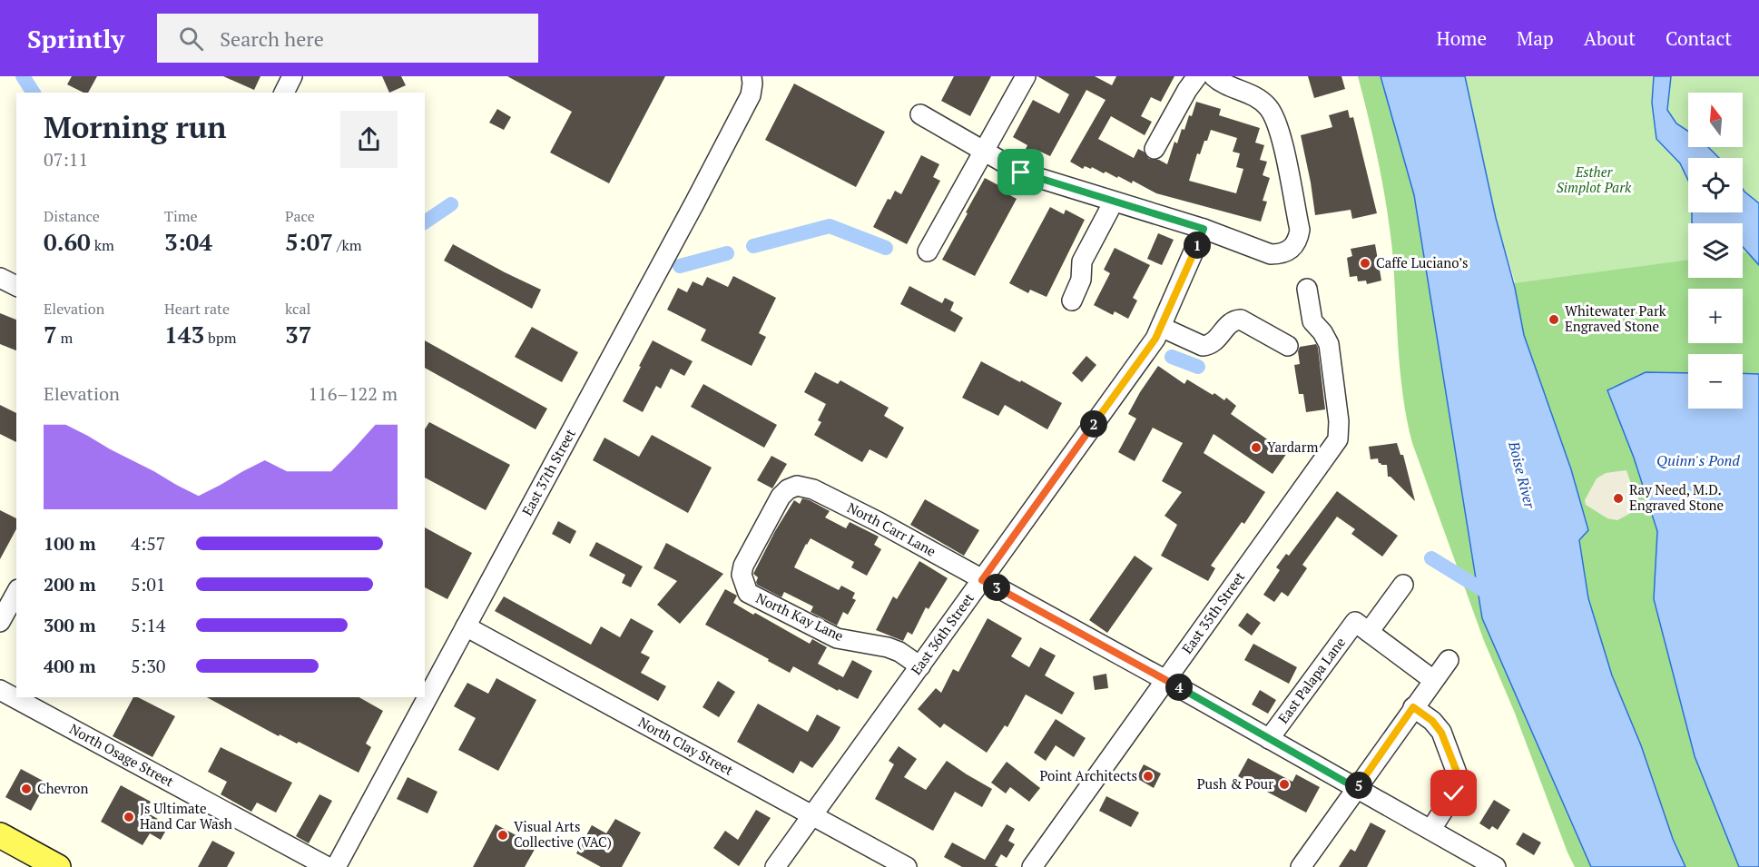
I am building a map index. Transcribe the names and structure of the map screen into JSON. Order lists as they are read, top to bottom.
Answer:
{
  "streets": {
    "street": [
      "East 37th Street",
      "North Carr Lane",
      "East 35th Street",
      "North Kay Lane",
      "East 36th Street",
      "East Palapa Lane",
      "North Clay Street",
      "North Osage Street"
    ]
  },
  "crossings": [
    ["East 37th Street", "North Clay Street"],
    ["North Carr Lane", "East 35th Street"],
    ["North Carr Lane", "North Kay Lane"],
    ["North Carr Lane", "East 36th Street"],
    ["North Carr Lane", "East Palapa Lane"],
    ["North Kay Lane", "East 36th Street"],
    ["East 36th Street", "North Clay Street"]
  ],
  "water": ["Quinn's Pond", "Boise River"],
  "parks": ["Esther Simplot Park"],
  "places": [
    "Caffe Luciano’s",
    "Whitewater Park Engraved Stone",
    "Yardarm",
    "Ray Need, M.D. Engraved Stone",
    "Point Architects",
    "Push & Pour",
    "Chevron",
    "Js Ultimate Hand Car Wash",
    "Visual Arts Collective (VAC)"
  ],
  "north": "top",
  "page": {
    "header": "Sprintly",
    "search": "Search here",
    "nav": [
      "Home",
      "Map",
      "About",
      "Contact"
    ],
    "map_buttons": ["+", "−"],
    "heading": ["Morning run", "07:11"],
    "stats": [
      ["Distance", "0.60 km"],
      ["Time", "3:04"],
      ["Pace", "5:07 /km"],
      ["Elevation", "7 m"],
      ["Heart rate", "143 bpm"],
      ["kcal", "37"]
    ],
    "pins": [
      "1",
      "2",
      "3",
      "4",
      "5"
    ],
    "chart": ["Elevation", "116–122 m"],
    "list": [
      {
        "name": "100 m",
        "note": "4:57"
      },
      {
        "name": "200 m",
        "note": "5:01"
      },
      {
        "name": "300 m",
        "note": "5:14"
      },
      {
        "name": "400 m",
        "note": "5:30"
      }
    ]
  }
}
